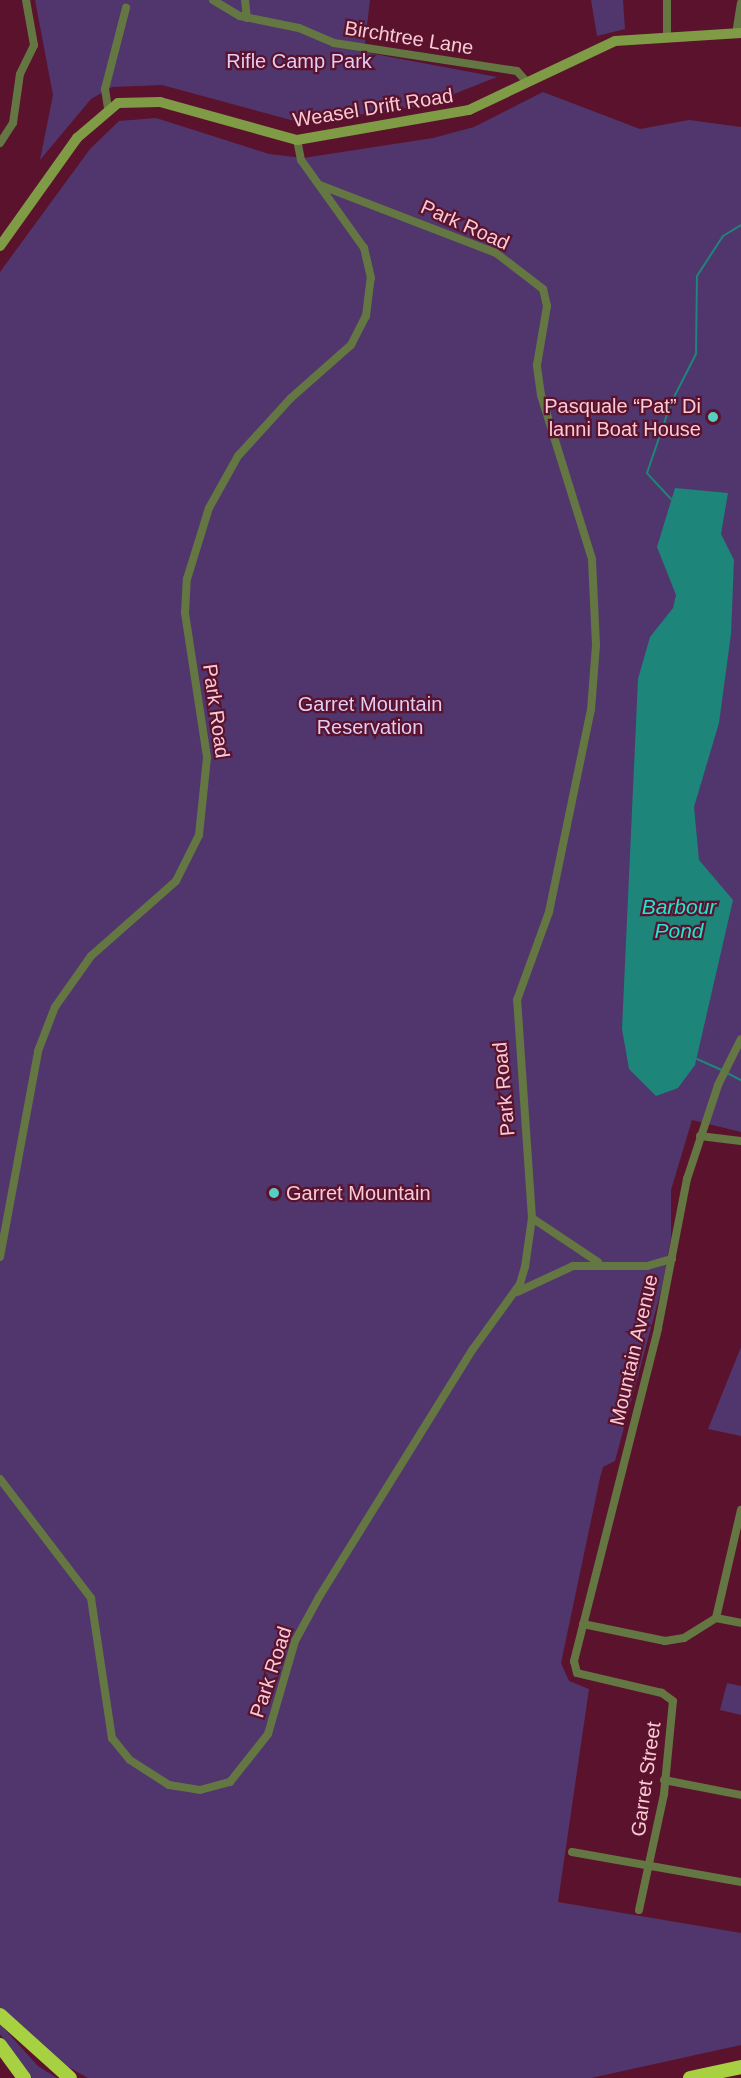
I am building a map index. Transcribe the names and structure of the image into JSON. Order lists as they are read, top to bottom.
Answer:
{
  "streets": {
    "street": [
      "Birchtree Lane",
      "Weasel Drift Road",
      "Park Road",
      "Mountain Avenue",
      "Garret Street"
    ]
  },
  "crossings": [
    ["Birchtree Lane", "Weasel Drift Road"],
    ["Weasel Drift Road", "Park Road"],
    ["Park Road", "Mountain Avenue"],
    ["Mountain Avenue", "Garret Street"]
  ],
  "water": ["Barbour Pond"],
  "parks": ["Rifle Camp Park", "Garret Mountain Reservation"],
  "places": ["Pasquale “Pat” Di lanni Boat House", "Garret Mountain"]
}
